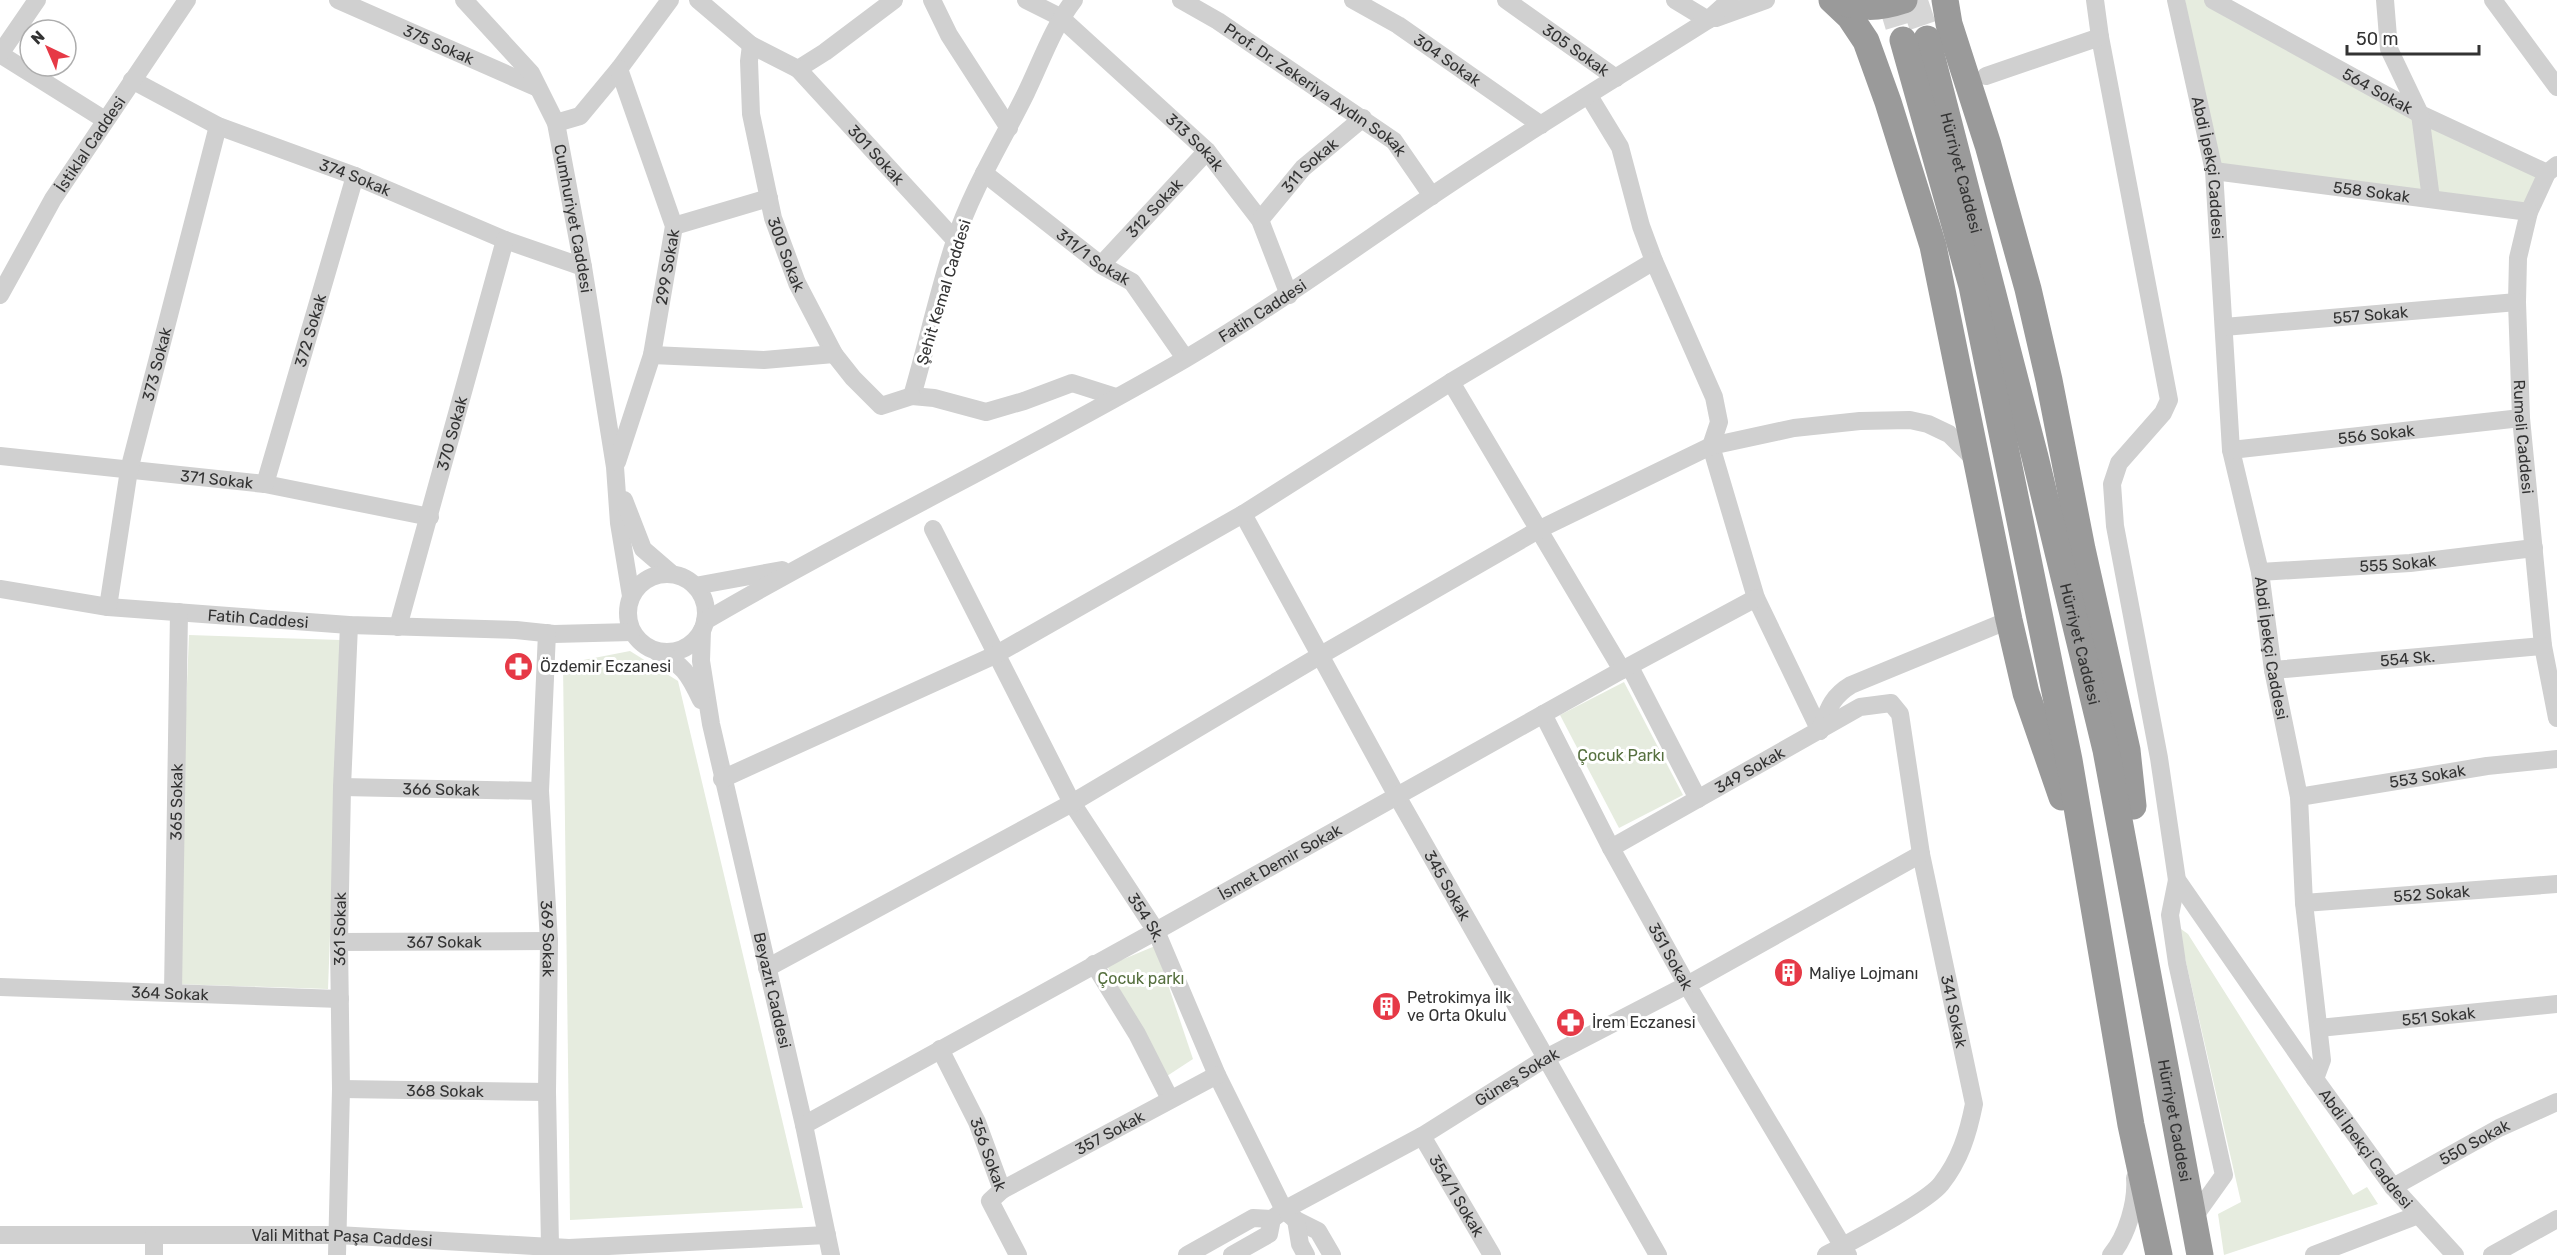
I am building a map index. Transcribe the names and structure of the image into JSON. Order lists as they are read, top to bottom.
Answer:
{
  "streets": {
    "highway": ["Hürriyet Caddesi"],
    "street": [
      "375 Sokak",
      "305 Sokak",
      "304 Sokak",
      "Prof. Dr. Zekeriya Aydın Sokak",
      "564 Sokak",
      "313 Sokak",
      "İstiklal Caddesi",
      "301 Sokak",
      "311 Sokak",
      "Abdi İpekçi Caddesi",
      "374 Sokak",
      "558 Sokak",
      "312 Sokak",
      "Cumhuriyet Caddesi",
      "300 Sokak",
      "311/1 Sokak",
      "299 Sokak",
      "Şehit Kemal Caddesi",
      "Fatih Caddesi",
      "557 Sokak",
      "372 Sokak",
      "373 Sokak",
      "370 Sokak",
      "556 Sokak",
      "Rumeli Caddesi",
      "371 Sokak",
      "555 Sokak",
      "554 Sk.",
      "349 Sokak",
      "553 Sokak",
      "366 Sokak",
      "365 Sokak",
      "İsmet Demir Sokak",
      "345 Sokak",
      "552 Sokak",
      "354 Sk.",
      "361 Sokak",
      "369 Sokak",
      "367 Sokak",
      "351 Sokak",
      "Beyazıt Caddesi",
      "364 Sokak",
      "341 Sokak",
      "551 Sokak",
      "Güneş Sokak",
      "368 Sokak",
      "357 Sokak",
      "550 Sokak",
      "356 Sokak",
      "354/1 Sokak",
      "Vali Mithat Paşa Caddesi"
    ]
  },
  "crossings": [
    ["375 Sokak", "Cumhuriyet Caddesi"],
    ["305 Sokak", "Fatih Caddesi"],
    ["304 Sokak", "Fatih Caddesi"],
    ["Prof. Dr. Zekeriya Aydın Sokak", "311 Sokak"],
    ["Prof. Dr. Zekeriya Aydın Sokak", "Fatih Caddesi"],
    ["564 Sokak", "Rumeli Caddesi"],
    ["313 Sokak", "311 Sokak"],
    ["313 Sokak", "312 Sokak"],
    ["313 Sokak", "Şehit Kemal Caddesi"],
    ["313 Sokak", "Fatih Caddesi"],
    ["İstiklal Caddesi", "374 Sokak"],
    ["301 Sokak", "Şehit Kemal Caddesi"],
    ["Abdi İpekçi Caddesi", "558 Sokak"],
    ["Abdi İpekçi Caddesi", "557 Sokak"],
    ["Abdi İpekçi Caddesi", "556 Sokak"],
    ["Abdi İpekçi Caddesi", "555 Sokak"],
    ["Abdi İpekçi Caddesi", "554 Sk."],
    ["Abdi İpekçi Caddesi", "553 Sokak"],
    ["Abdi İpekçi Caddesi", "552 Sokak"],
    ["Abdi İpekçi Caddesi", "551 Sokak"],
    ["Abdi İpekçi Caddesi", "550 Sokak"],
    ["374 Sokak", "Cumhuriyet Caddesi"],
    ["374 Sokak", "372 Sokak"],
    ["374 Sokak", "373 Sokak"],
    ["374 Sokak", "370 Sokak"],
    ["558 Sokak", "Rumeli Caddesi"],
    ["312 Sokak", "311/1 Sokak"],
    ["Cumhuriyet Caddesi", "299 Sokak"],
    ["Cumhuriyet Caddesi", "Fatih Caddesi"],
    ["300 Sokak", "Şehit Kemal Caddesi"],
    ["311/1 Sokak", "Şehit Kemal Caddesi"],
    ["311/1 Sokak", "Fatih Caddesi"],
    ["Fatih Caddesi", "373 Sokak"],
    ["Fatih Caddesi", "370 Sokak"],
    ["Fatih Caddesi", "365 Sokak"],
    ["Fatih Caddesi", "361 Sokak"],
    ["Fatih Caddesi", "369 Sokak"],
    ["557 Sokak", "Rumeli Caddesi"],
    ["372 Sokak", "371 Sokak"],
    ["373 Sokak", "371 Sokak"],
    ["370 Sokak", "371 Sokak"],
    ["556 Sokak", "Rumeli Caddesi"],
    ["Rumeli Caddesi", "555 Sokak"],
    ["Rumeli Caddesi", "554 Sk."],
    ["349 Sokak", "351 Sokak"],
    ["349 Sokak", "341 Sokak"],
    ["366 Sokak", "361 Sokak"],
    ["366 Sokak", "369 Sokak"],
    ["365 Sokak", "364 Sokak"],
    ["İsmet Demir Sokak", "345 Sokak"],
    ["İsmet Demir Sokak", "354 Sk."],
    ["İsmet Demir Sokak", "351 Sokak"],
    ["İsmet Demir Sokak", "Beyazıt Caddesi"],
    ["İsmet Demir Sokak", "356 Sokak"],
    ["345 Sokak", "Güneş Sokak"],
    ["354 Sk.", "Güneş Sokak"],
    ["354 Sk.", "357 Sokak"],
    ["361 Sokak", "367 Sokak"],
    ["361 Sokak", "364 Sokak"],
    ["361 Sokak", "368 Sokak"],
    ["361 Sokak", "Vali Mithat Paşa Caddesi"],
    ["369 Sokak", "367 Sokak"],
    ["369 Sokak", "368 Sokak"],
    ["369 Sokak", "Vali Mithat Paşa Caddesi"],
    ["351 Sokak", "341 Sokak"],
    ["351 Sokak", "Güneş Sokak"],
    ["Beyazıt Caddesi", "Vali Mithat Paşa Caddesi"],
    ["341 Sokak", "Güneş Sokak"],
    ["Güneş Sokak", "354/1 Sokak"],
    ["357 Sokak", "356 Sokak"]
  ],
  "parks": ["Çocuk Parkı", "Çocuk parkı"],
  "places": {
    "pharmacy": ["Özdemir Eczanesi", "İrem Eczanesi"],
    "building": ["Maliye Lojmanı", "Petrokimya İlk ve Orta Okulu"]
  },
  "scale_bar": "50 m",
  "north": "top left"
}
